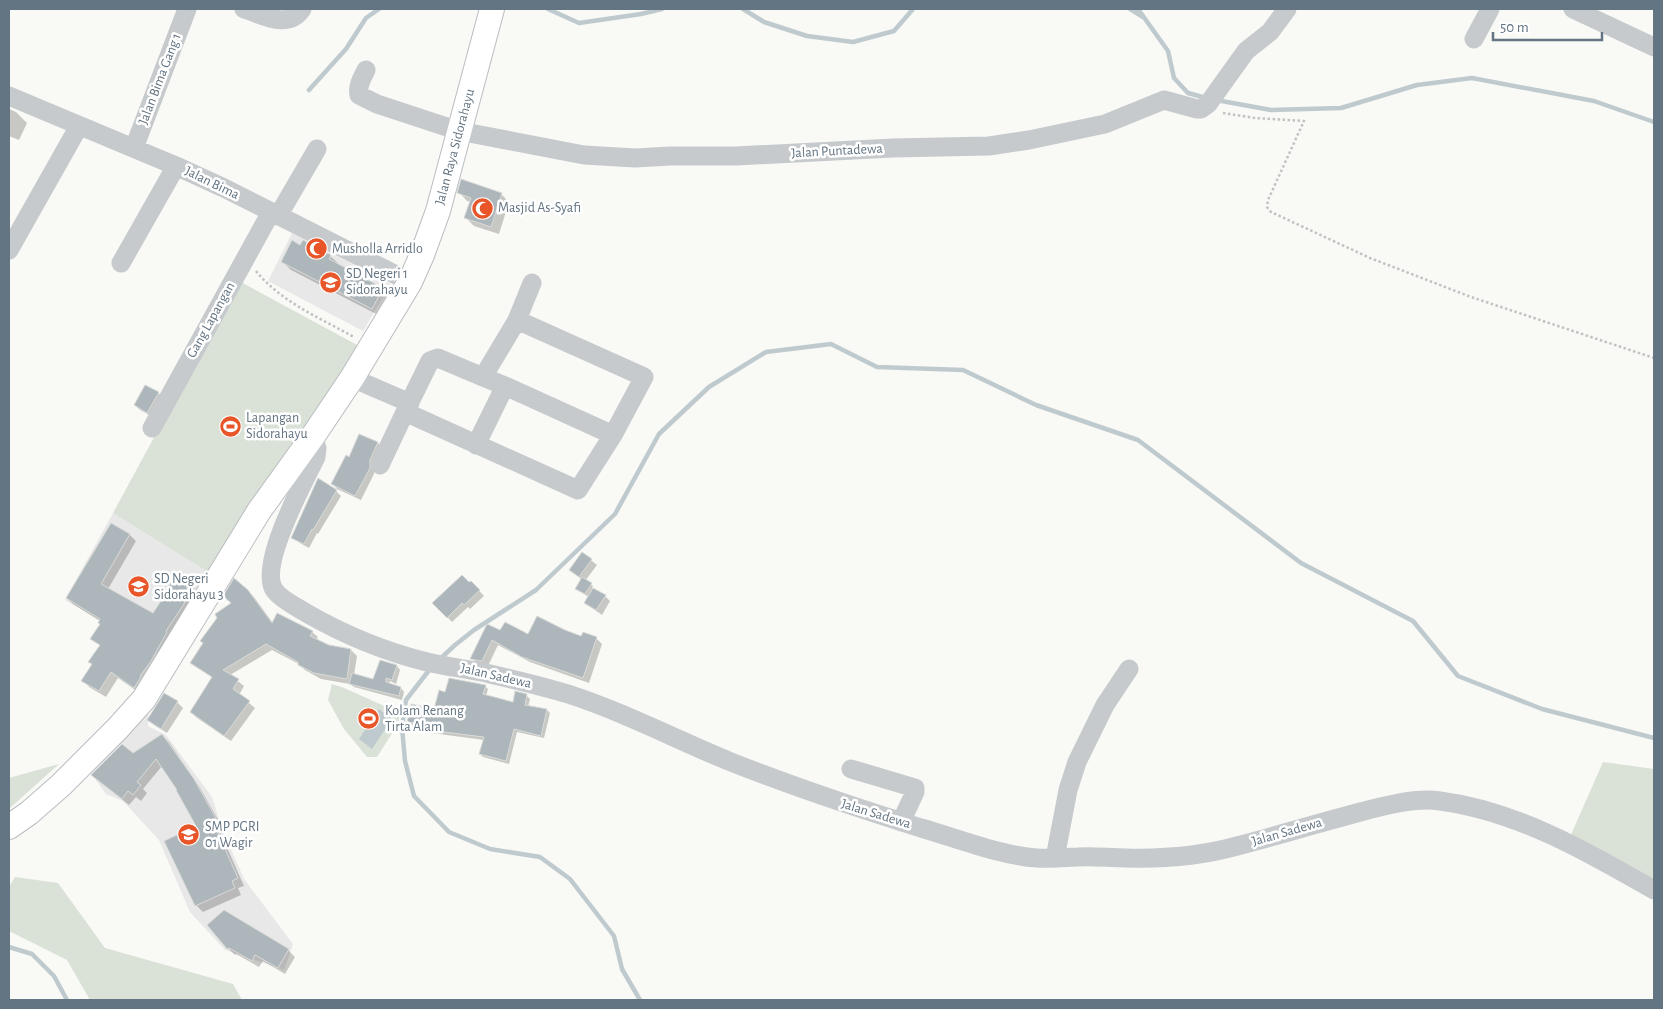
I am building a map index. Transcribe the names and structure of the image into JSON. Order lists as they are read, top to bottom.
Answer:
{
  "streets": {
    "main road": ["Jalan Raya Sidorahayu"],
    "street": [
      "Jalan Bima Gang 1",
      "Jalan Puntadewa",
      "Jalan Bima",
      "Gang Lapangan",
      "Jalan Sadewa"
    ]
  },
  "crossings": [
    ["Jalan Bima Gang 1", "Jalan Bima"],
    ["Jalan Raya Sidorahayu", "Jalan Puntadewa"],
    ["Jalan Raya Sidorahayu", "Jalan Bima"],
    ["Jalan Raya Sidorahayu", "Jalan Sadewa"],
    ["Jalan Bima", "Gang Lapangan"]
  ],
  "places": {
    "mosque": ["Masjid As-Syafi", "Musholla Arridlo"],
    "school or university": ["SD Negeri 1 Sidorahayu", "SD Negeri Sidorahayu 3", "SMP PGRI 01 Wagir"],
    "sports": ["Lapangan Sidorahayu", "Kolam Renang Tirta Alam"]
  },
  "scale_bar": "50 m"
}
